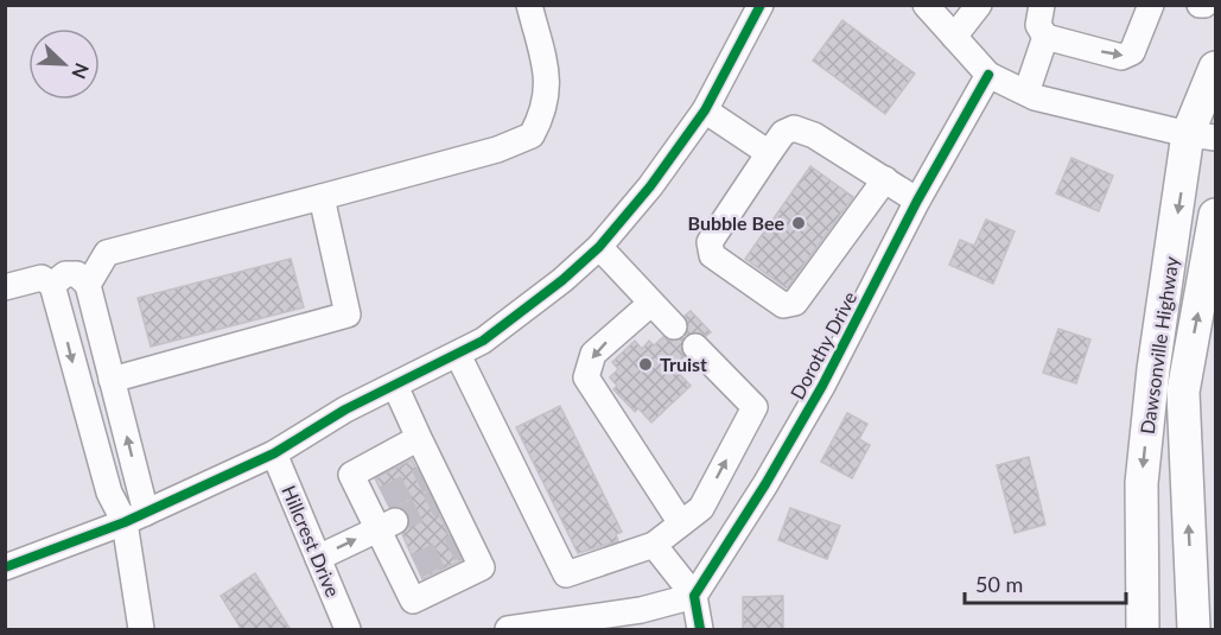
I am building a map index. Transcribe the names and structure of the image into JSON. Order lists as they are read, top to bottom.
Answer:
{
  "streets": {
    "main road": ["Dawsonville Highway"],
    "street": ["Dorothy Drive", "Hillcrest Drive"]
  },
  "places": ["Bubble Bee", "Truist"],
  "scale_bar": "50 m",
  "north": "bottom right"
}
